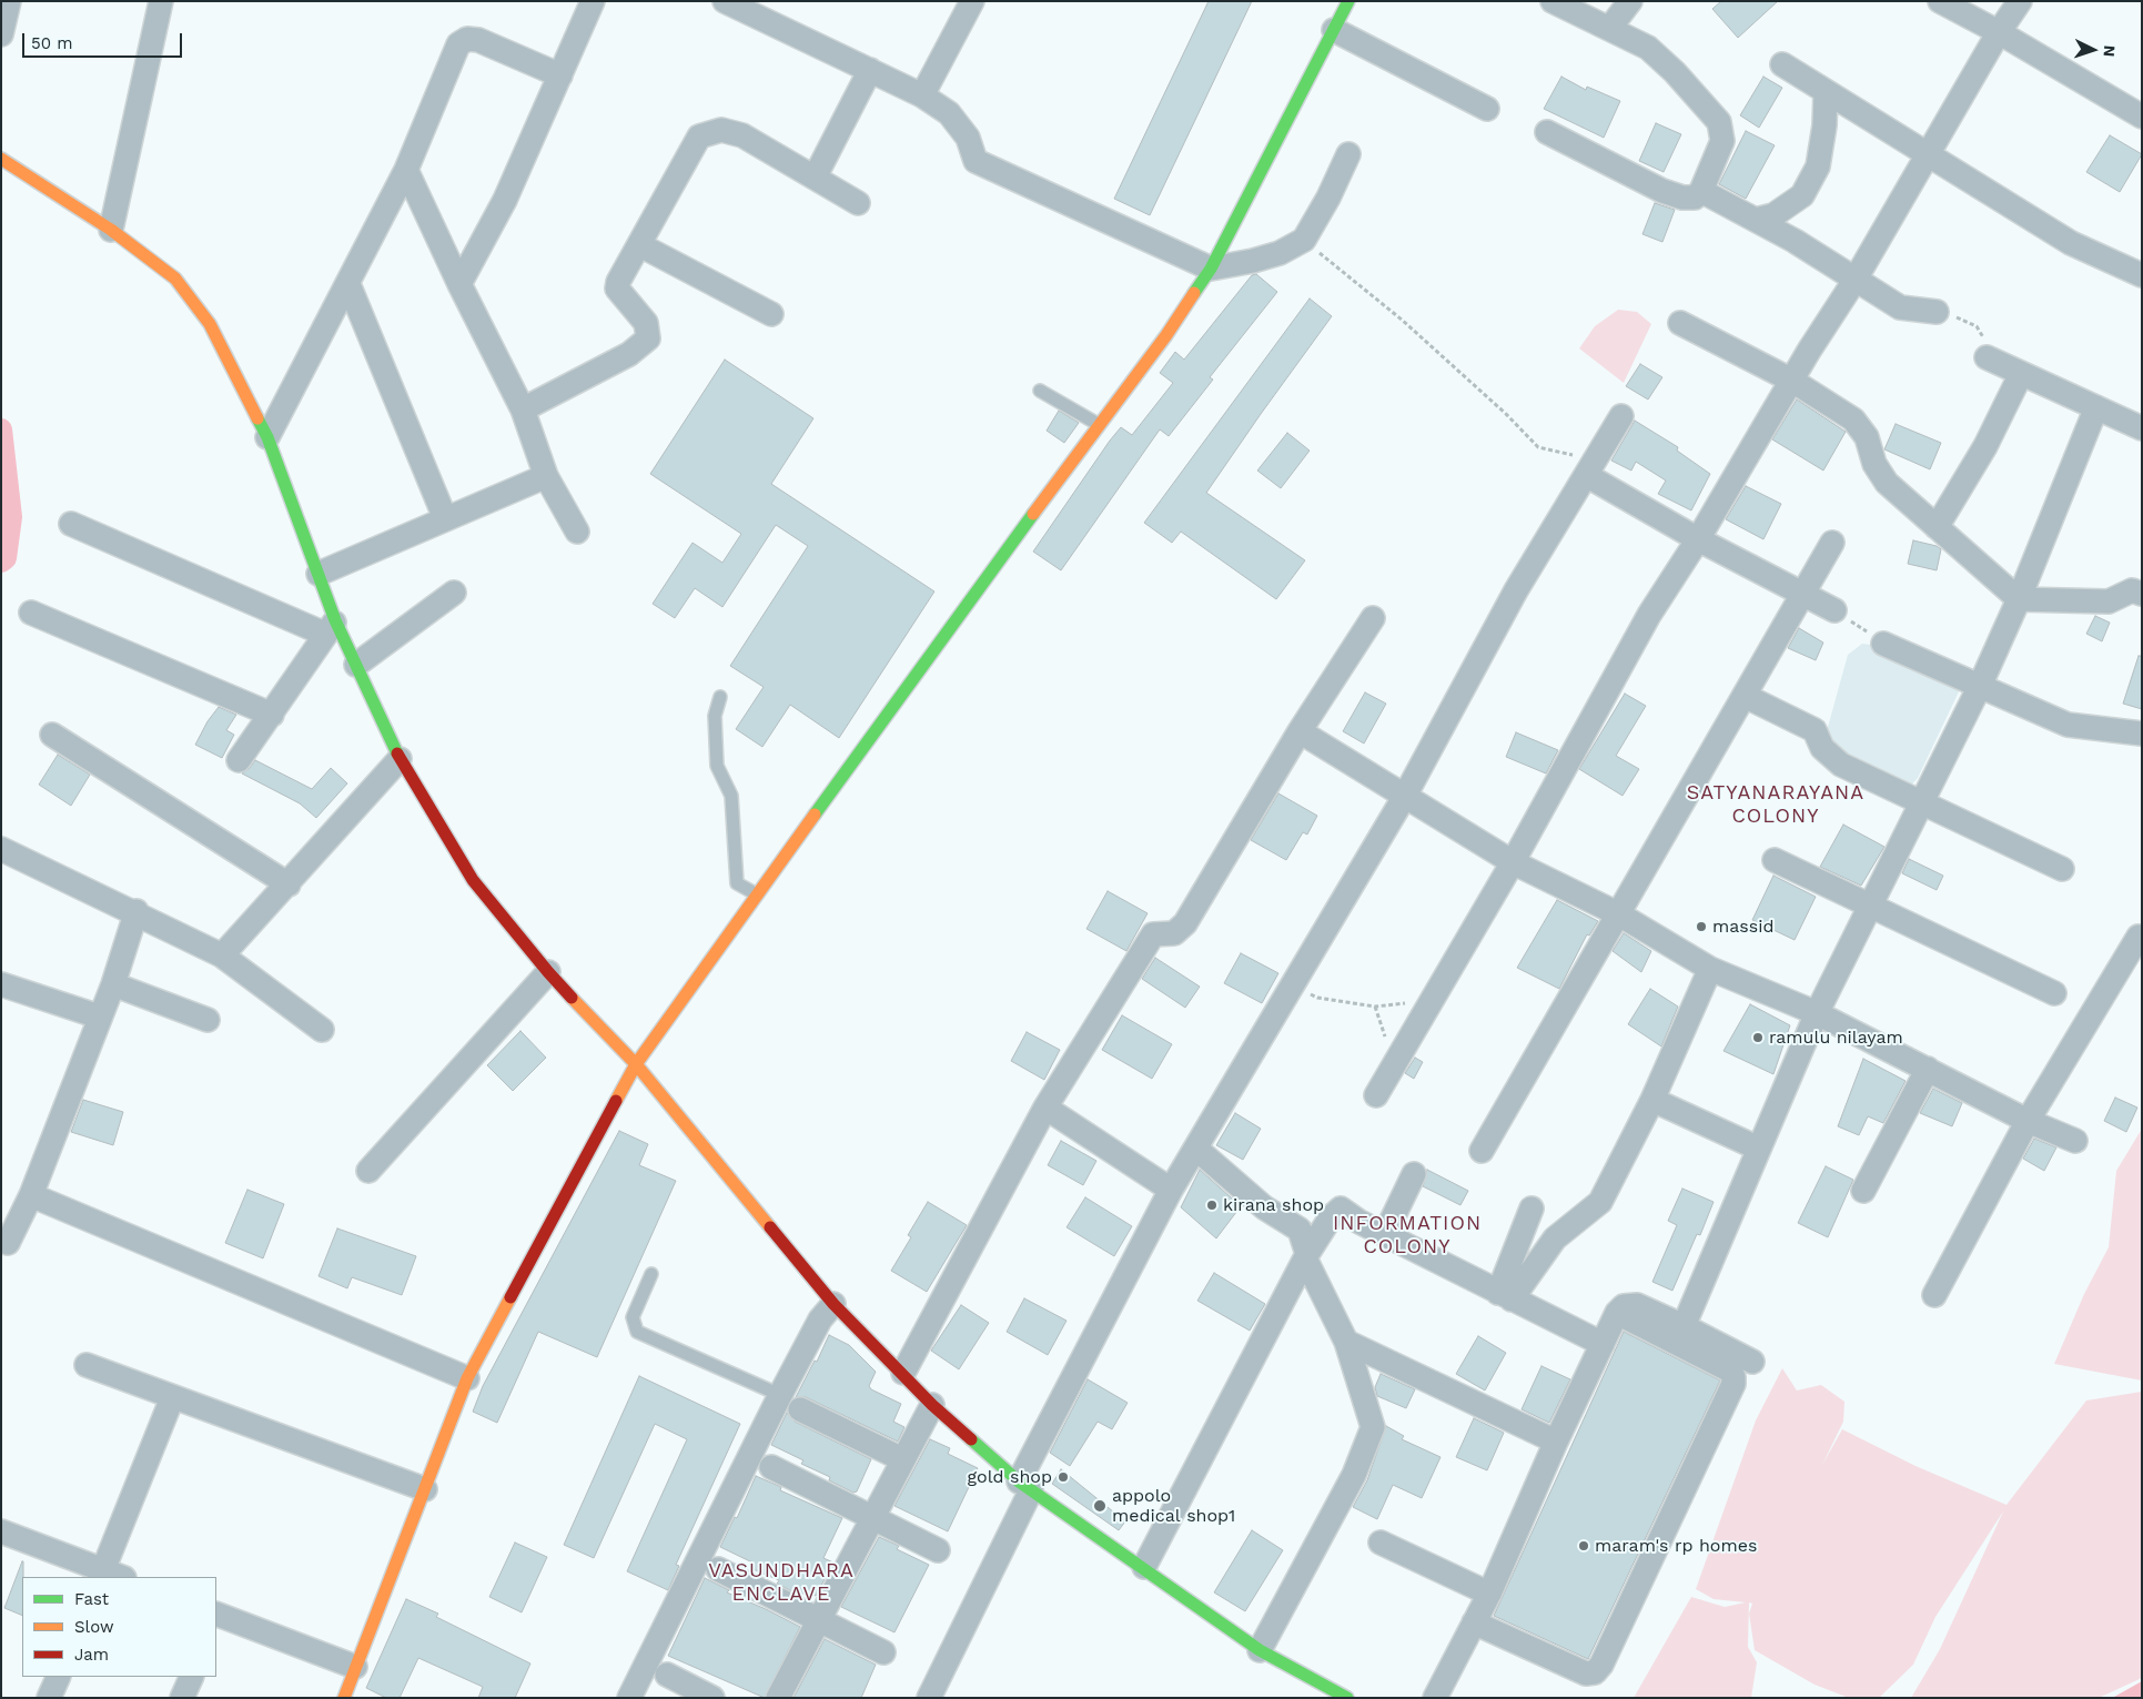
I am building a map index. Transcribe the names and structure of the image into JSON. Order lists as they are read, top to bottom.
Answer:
{
  "districts": ["SATYANARAYANA COLONY", "INFORMATION COLONY", "VASUNDHARA ENCLAVE"],
  "places": [
    "massid",
    "ramulu nilayam",
    "kirana shop",
    "gold shop",
    "appolo medical shop1",
    "maram's rp homes"
  ],
  "legend": ["Fast", "Slow", "Jam"],
  "scale_bar": "50 m",
  "north": "right"
}
